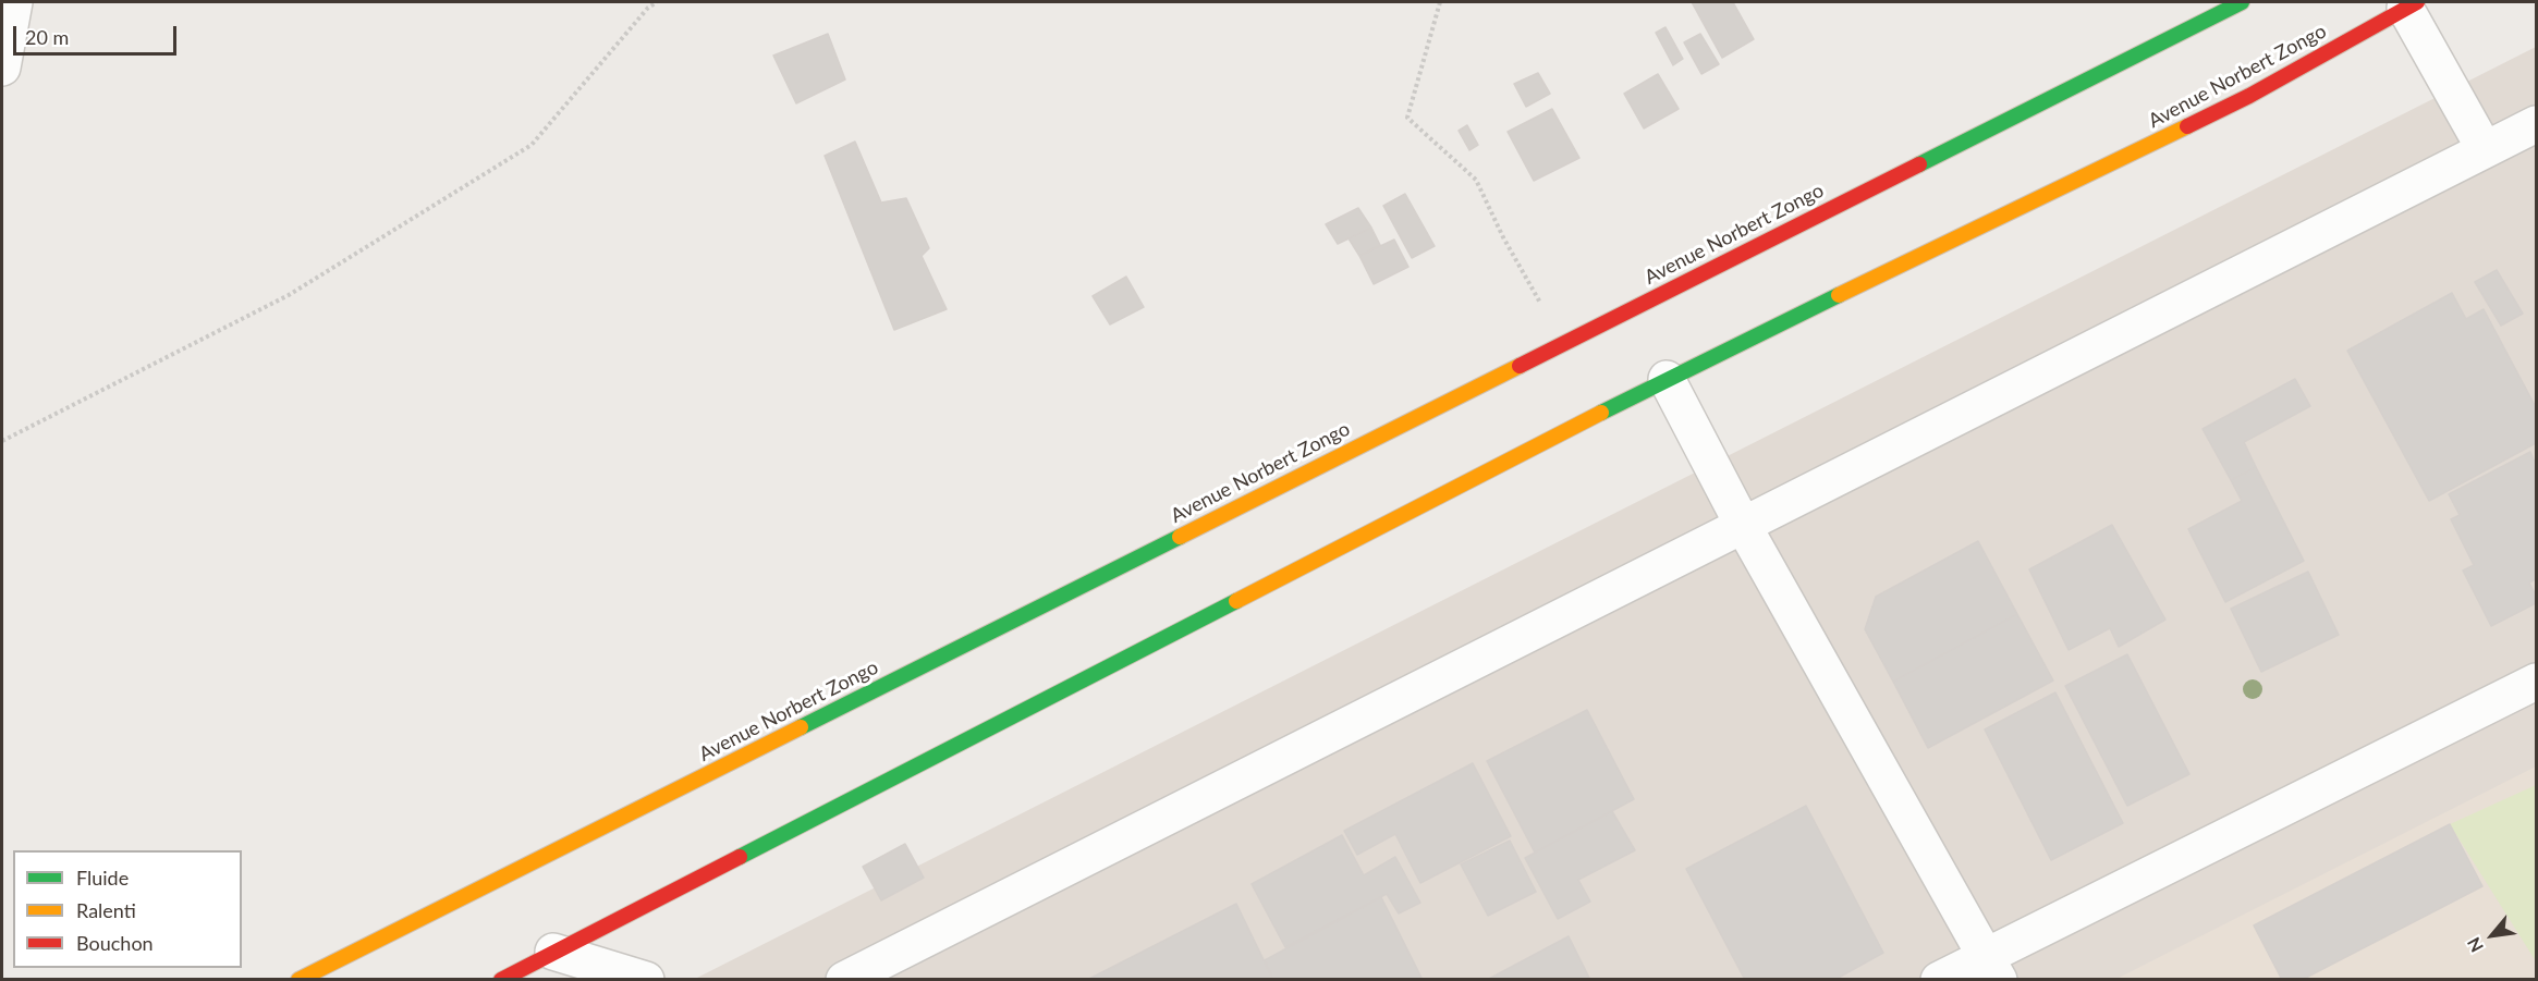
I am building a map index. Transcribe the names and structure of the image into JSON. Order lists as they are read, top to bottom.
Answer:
{
  "streets": {
    "main road": ["Avenue Norbert Zongo"]
  },
  "legend": ["Fluide", "Ralenti", "Bouchon"],
  "scale_bar": "20 m",
  "north": "bottom left"
}
